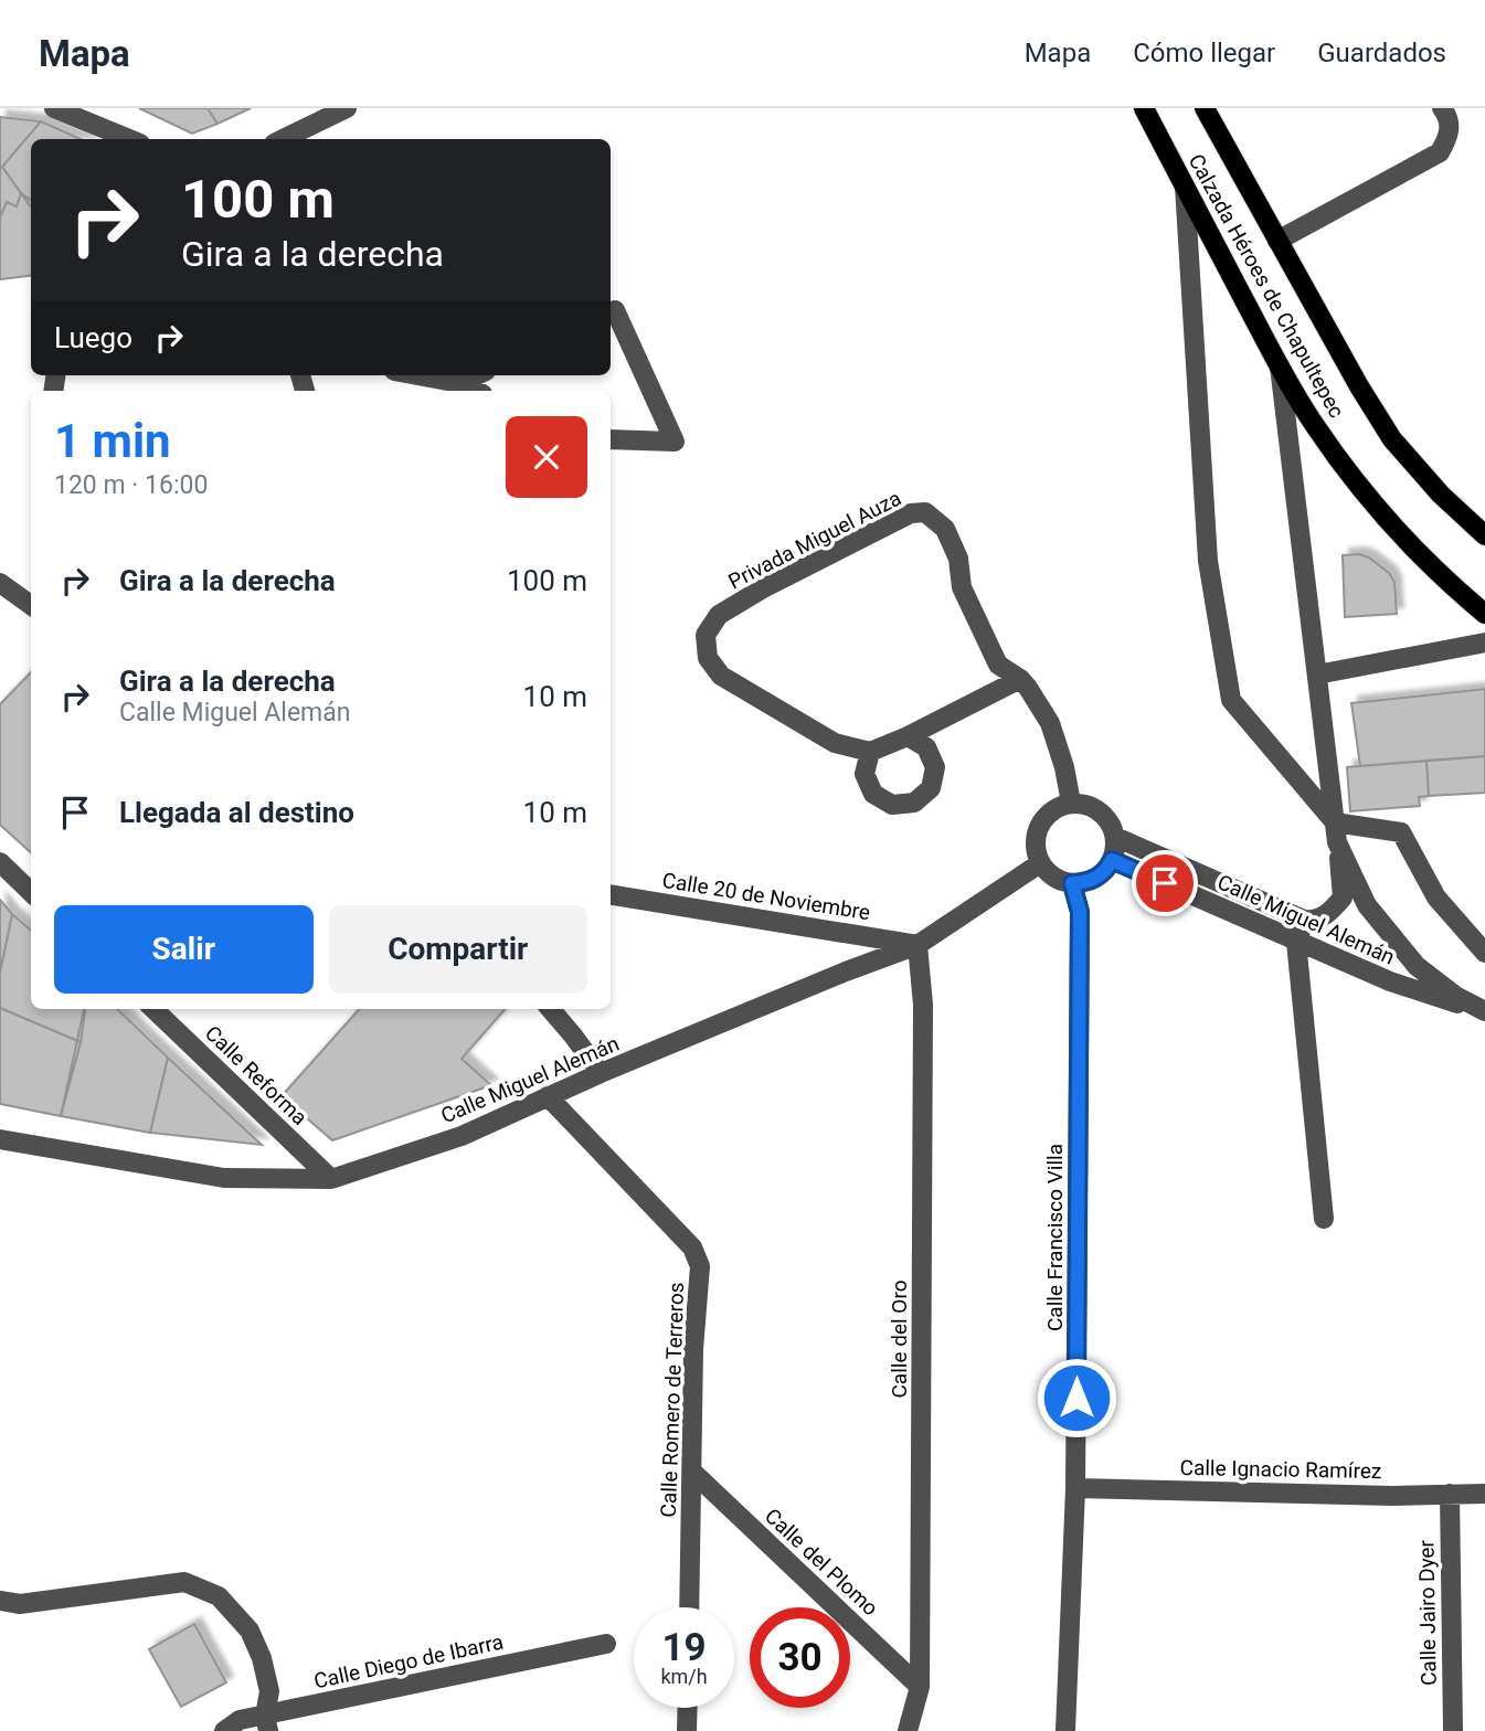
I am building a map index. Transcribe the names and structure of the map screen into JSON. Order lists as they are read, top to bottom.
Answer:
{
  "streets": {
    "main road": ["Calzada Héroes de Chapultepec"],
    "street": [
      "Privada Miguel Auza",
      "Calle 20 de Noviembre",
      "Calle Miguel Alemán",
      "Calle Reforma",
      "Calle Francisco Villa",
      "Calle del Oro",
      "Calle Romero de Terreros",
      "Calle Ignacio Ramírez",
      "Calle del Plomo",
      "Calle Jairo Dyer",
      "Calle Diego de Ibarra"
    ]
  },
  "crossings": [
    ["Privada Miguel Auza", "Calle Miguel Alemán"],
    ["Privada Miguel Auza", "Calle Francisco Villa"],
    ["Calle 20 de Noviembre", "Calle Miguel Alemán"],
    ["Calle 20 de Noviembre", "Calle del Oro"],
    ["Calle Miguel Alemán", "Calle Reforma"],
    ["Calle Miguel Alemán", "Calle Francisco Villa"],
    ["Calle Miguel Alemán", "Calle del Oro"],
    ["Calle Miguel Alemán", "Calle Romero de Terreros"],
    ["Calle Francisco Villa", "Calle Ignacio Ramírez"],
    ["Calle del Oro", "Calle del Plomo"],
    ["Calle Romero de Terreros", "Calle del Plomo"],
    ["Calle Ignacio Ramírez", "Calle Jairo Dyer"]
  ],
  "page": {
    "header": "Mapa",
    "nav": ["Mapa", "Cómo llegar", "Guardados"],
    "turn": ["100 m", "Gira a la derecha"],
    "then": "Luego",
    "heading": ["1 min", "120 m · 16:00"],
    "list": [
      {
        "name": "Gira a la derecha",
        "value": "100 m"
      },
      {
        "name": "Gira a la derecha",
        "note": "Calle Miguel Alemán",
        "value": "10 m"
      },
      {
        "name": "Llegada al destino",
        "value": "10 m"
      }
    ],
    "buttons": ["Salir", "Compartir"],
    "speed": "19 km/h",
    "limit": "30"
  }
}
